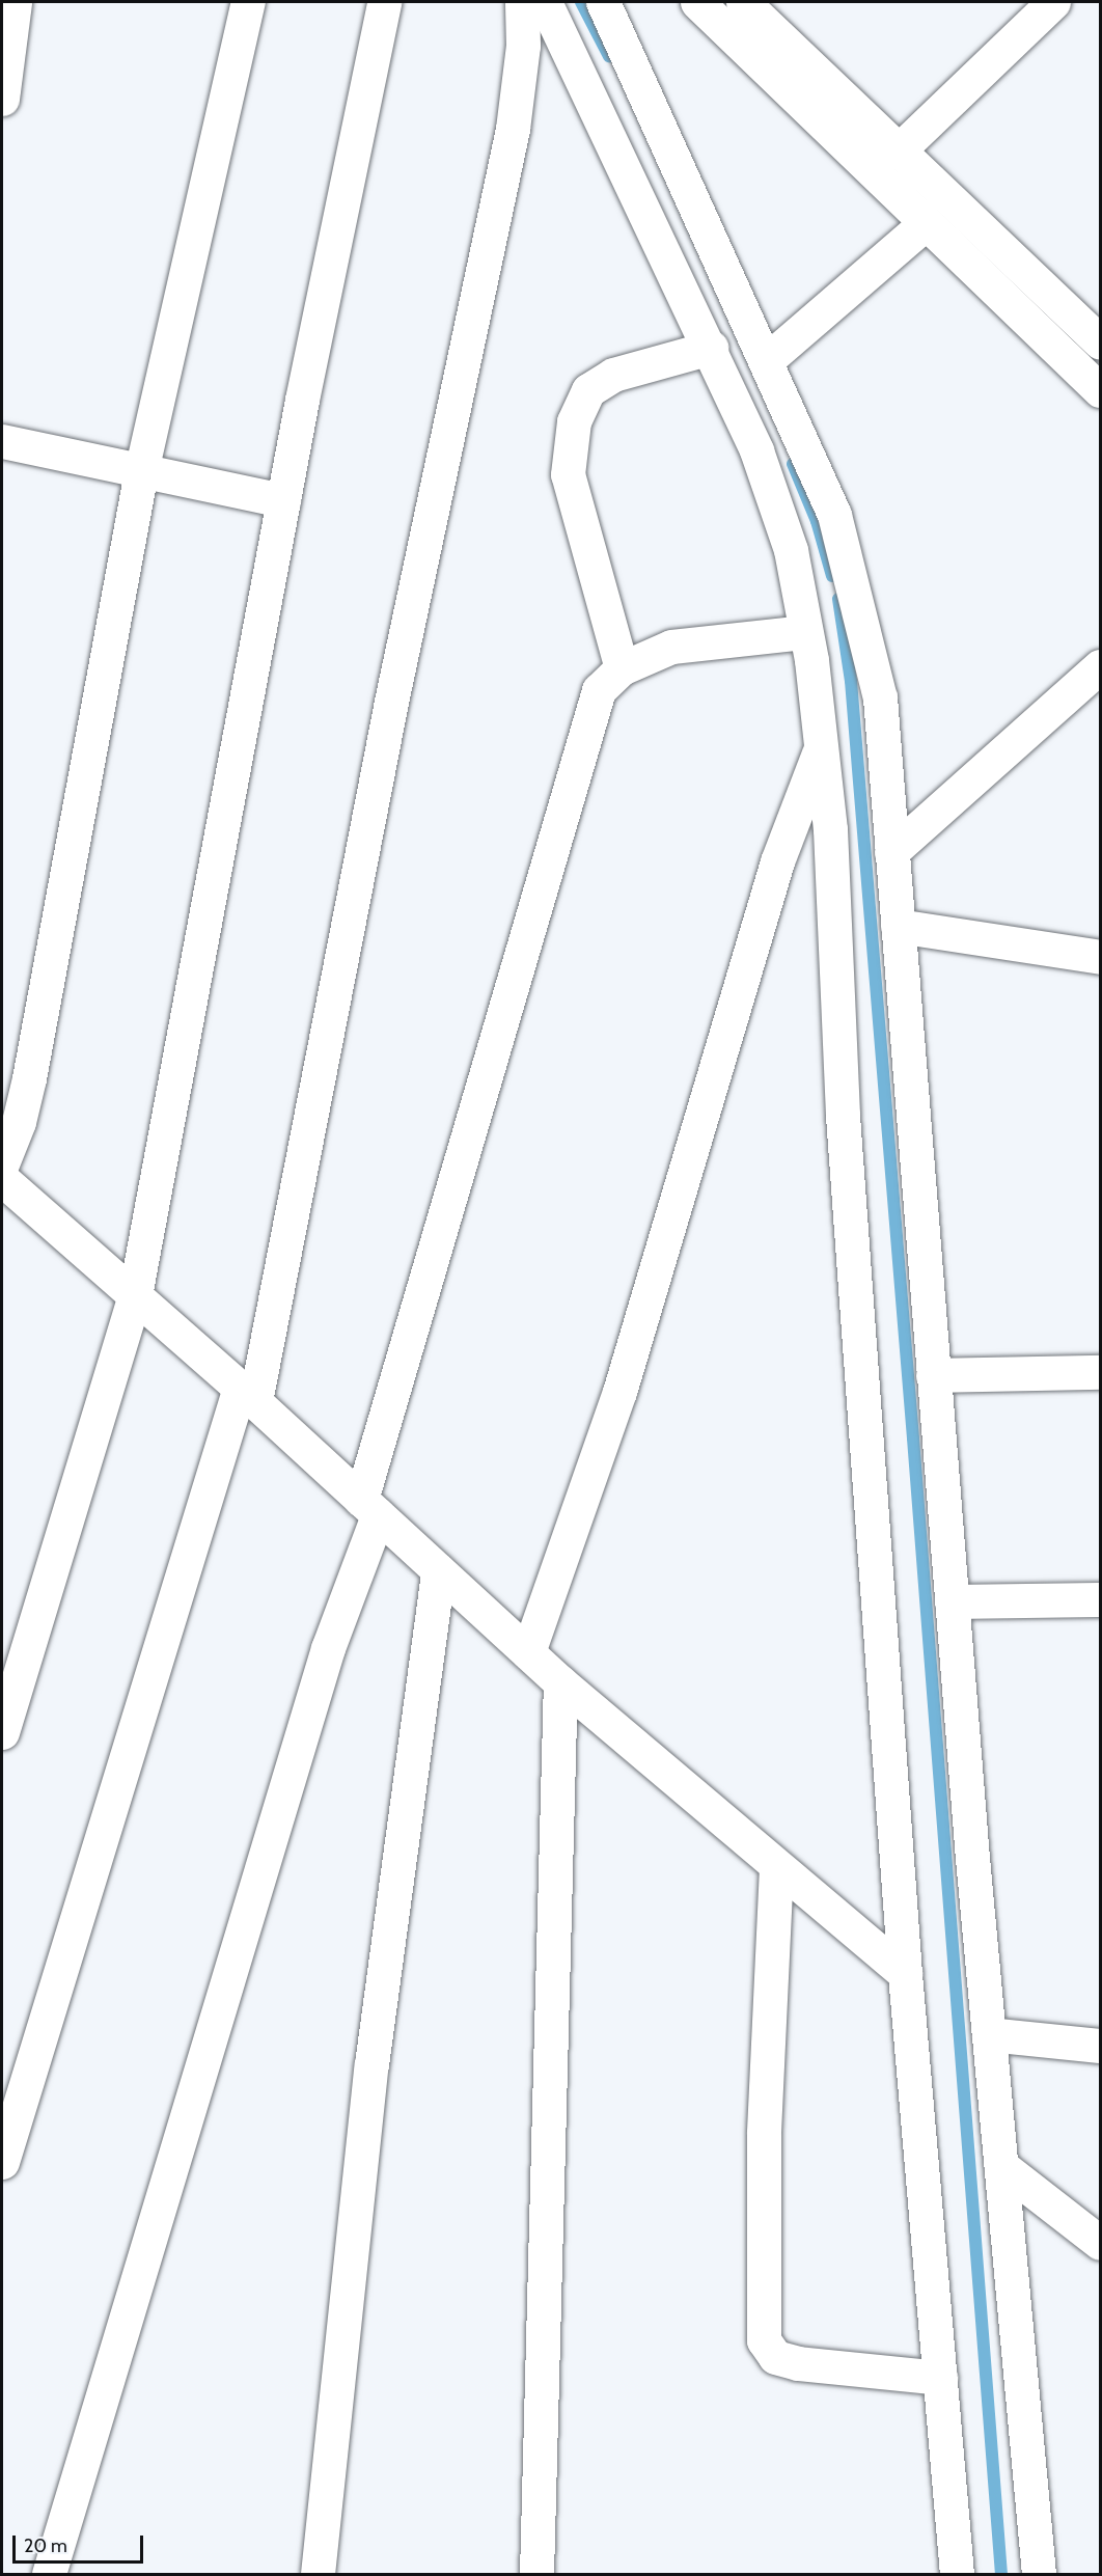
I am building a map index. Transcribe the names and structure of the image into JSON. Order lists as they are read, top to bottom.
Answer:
{
  "scale_bar": "20 m"
}
